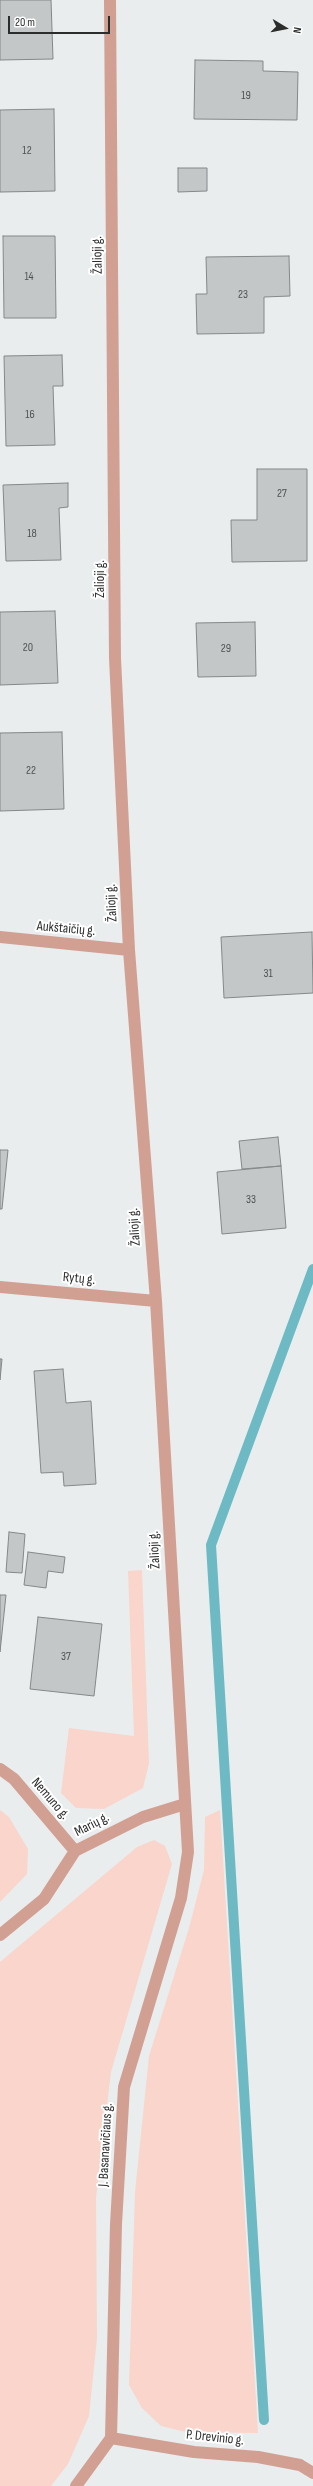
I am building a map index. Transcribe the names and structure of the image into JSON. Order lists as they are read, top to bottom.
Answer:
{
  "streets": {
    "street": [
      "Žalioji g.",
      "Aukštaičių g.",
      "Rytų g.",
      "Nemuno g.",
      "Marių g.",
      "J. Basanavičiaus g.",
      "P. Drevinio g."
    ]
  },
  "crossings": [
    ["Žalioji g.", "Aukštaičių g."],
    ["Žalioji g.", "Rytų g."],
    ["Žalioji g.", "Marių g."],
    ["Žalioji g.", "J. Basanavičiaus g."],
    ["Nemuno g.", "Marių g."],
    ["Marių g.", "J. Basanavičiaus g."],
    ["J. Basanavičiaus g.", "P. Drevinio g."]
  ],
  "house_numbers": [
    "19",
    "12",
    "14",
    "23",
    "16",
    "27",
    "18",
    "20",
    "29",
    "22",
    "31",
    "33",
    "37"
  ],
  "scale_bar": "20 m",
  "north": "right"
}
